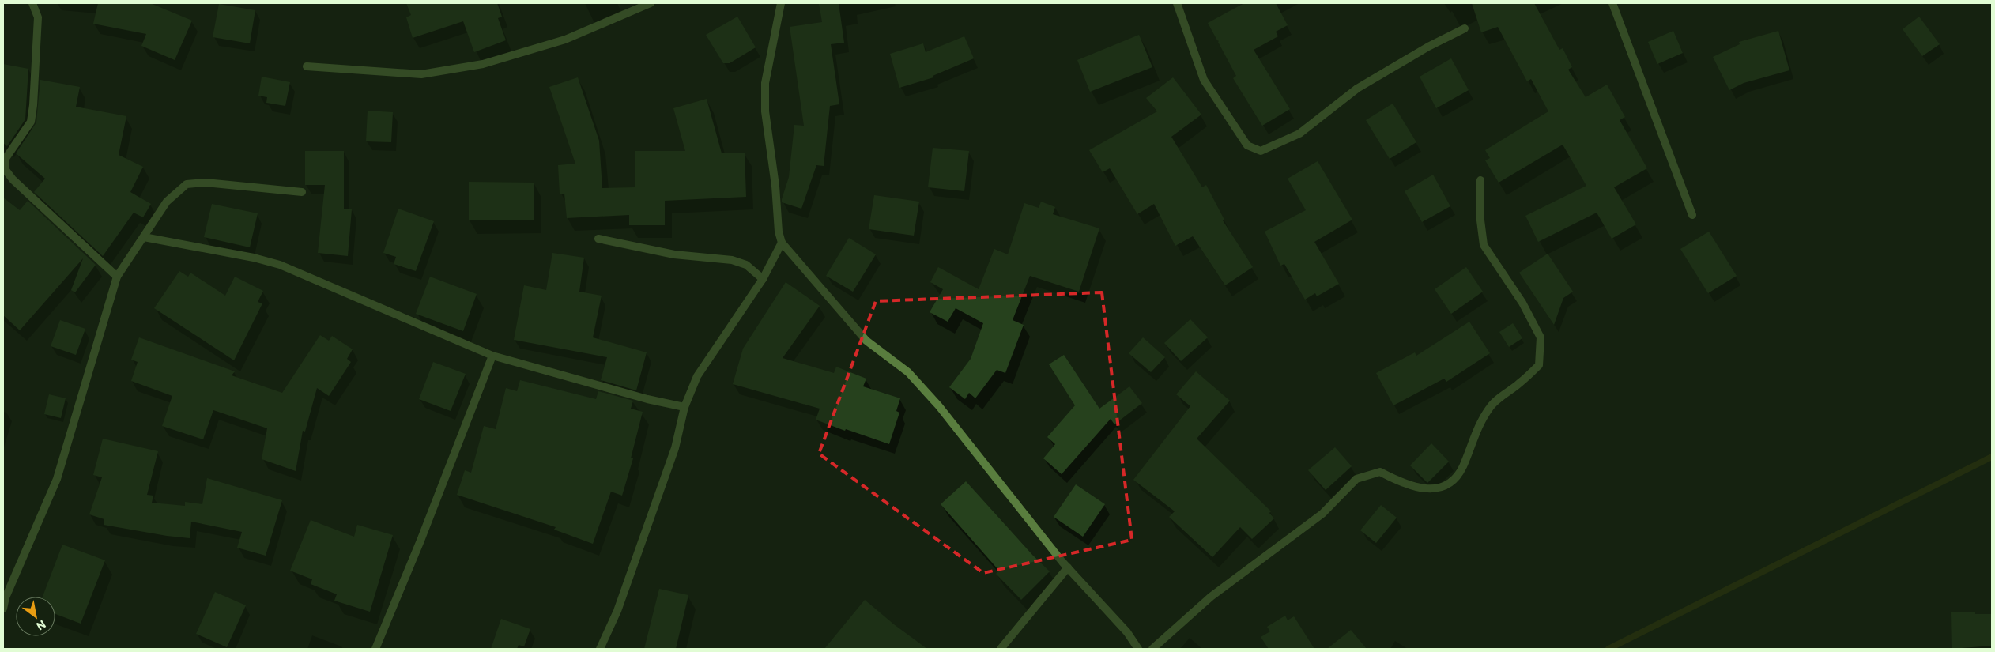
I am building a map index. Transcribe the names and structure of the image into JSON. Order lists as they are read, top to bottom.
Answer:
{
  "north": "bottom right"
}
